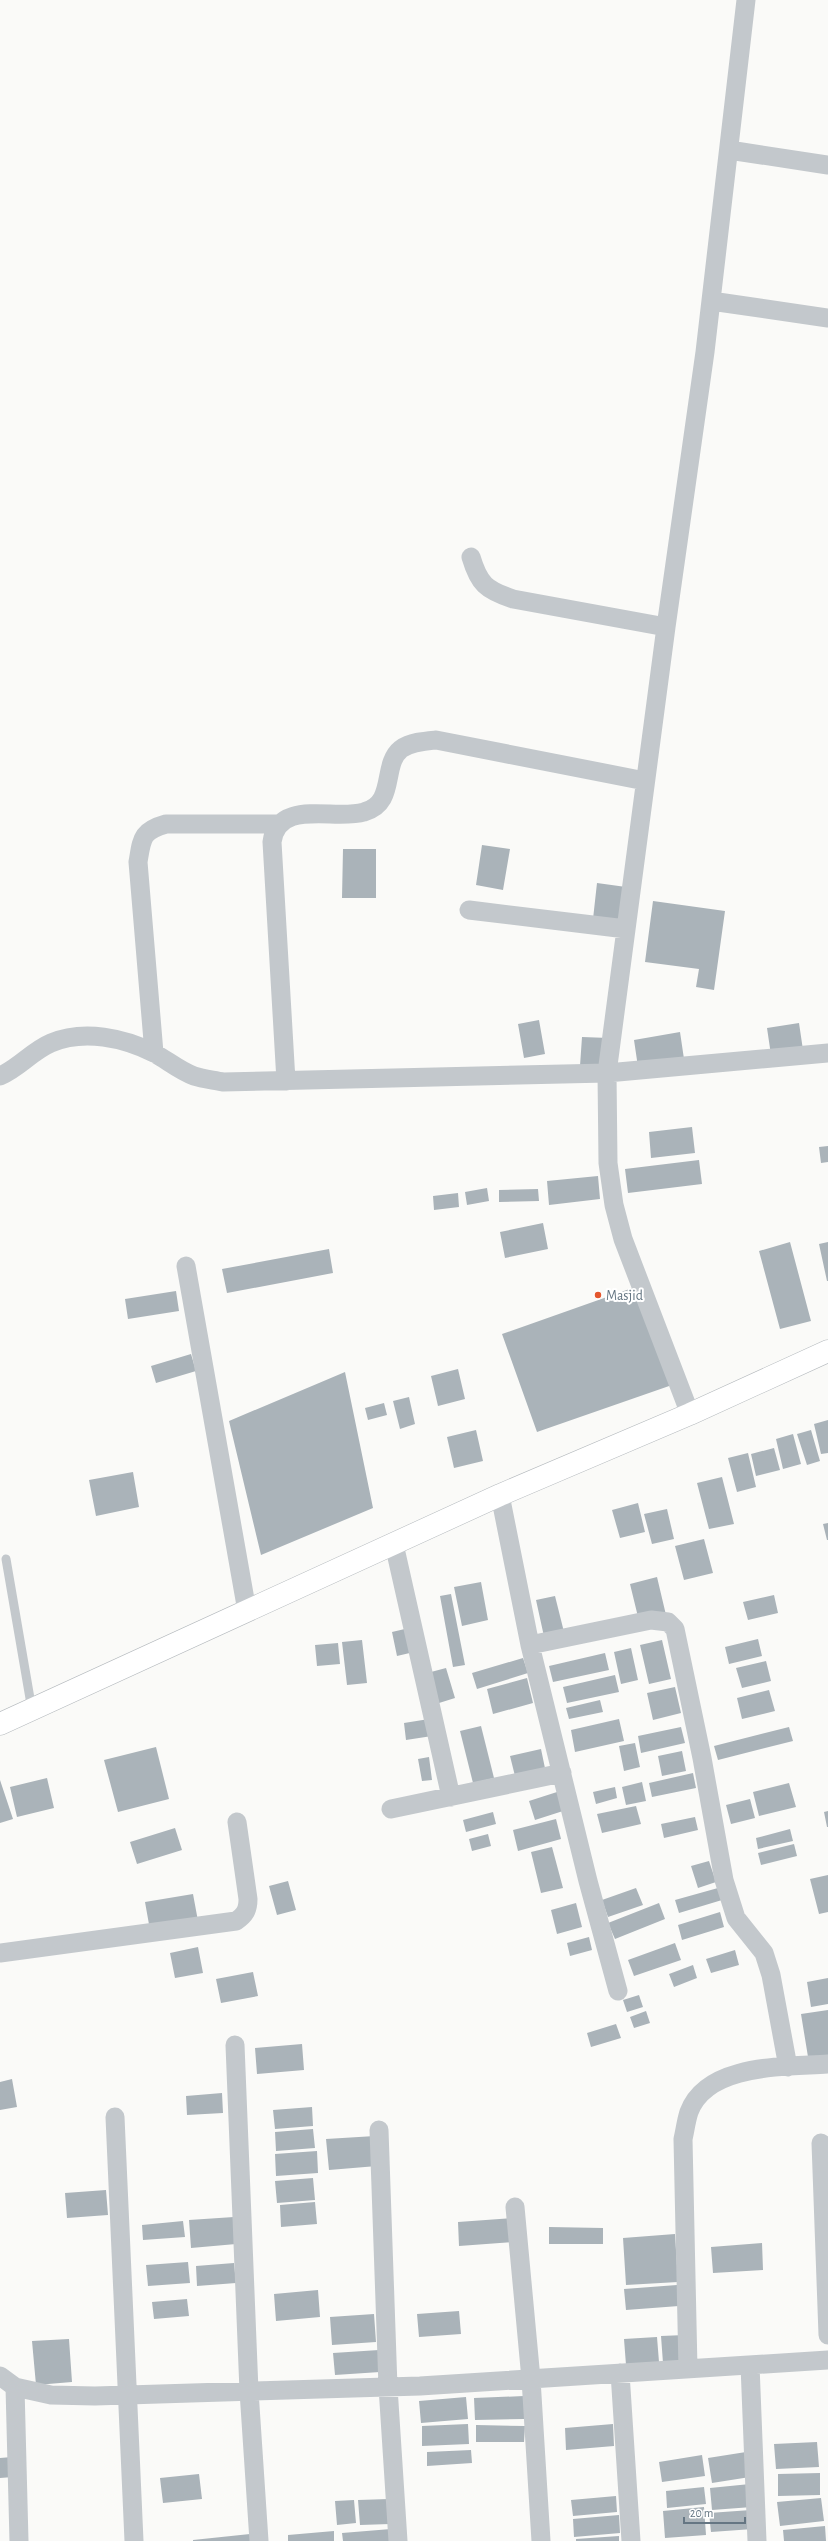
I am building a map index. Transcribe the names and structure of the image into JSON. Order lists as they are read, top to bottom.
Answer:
{
  "places": ["Masjid"],
  "scale_bar": "20 m"
}
